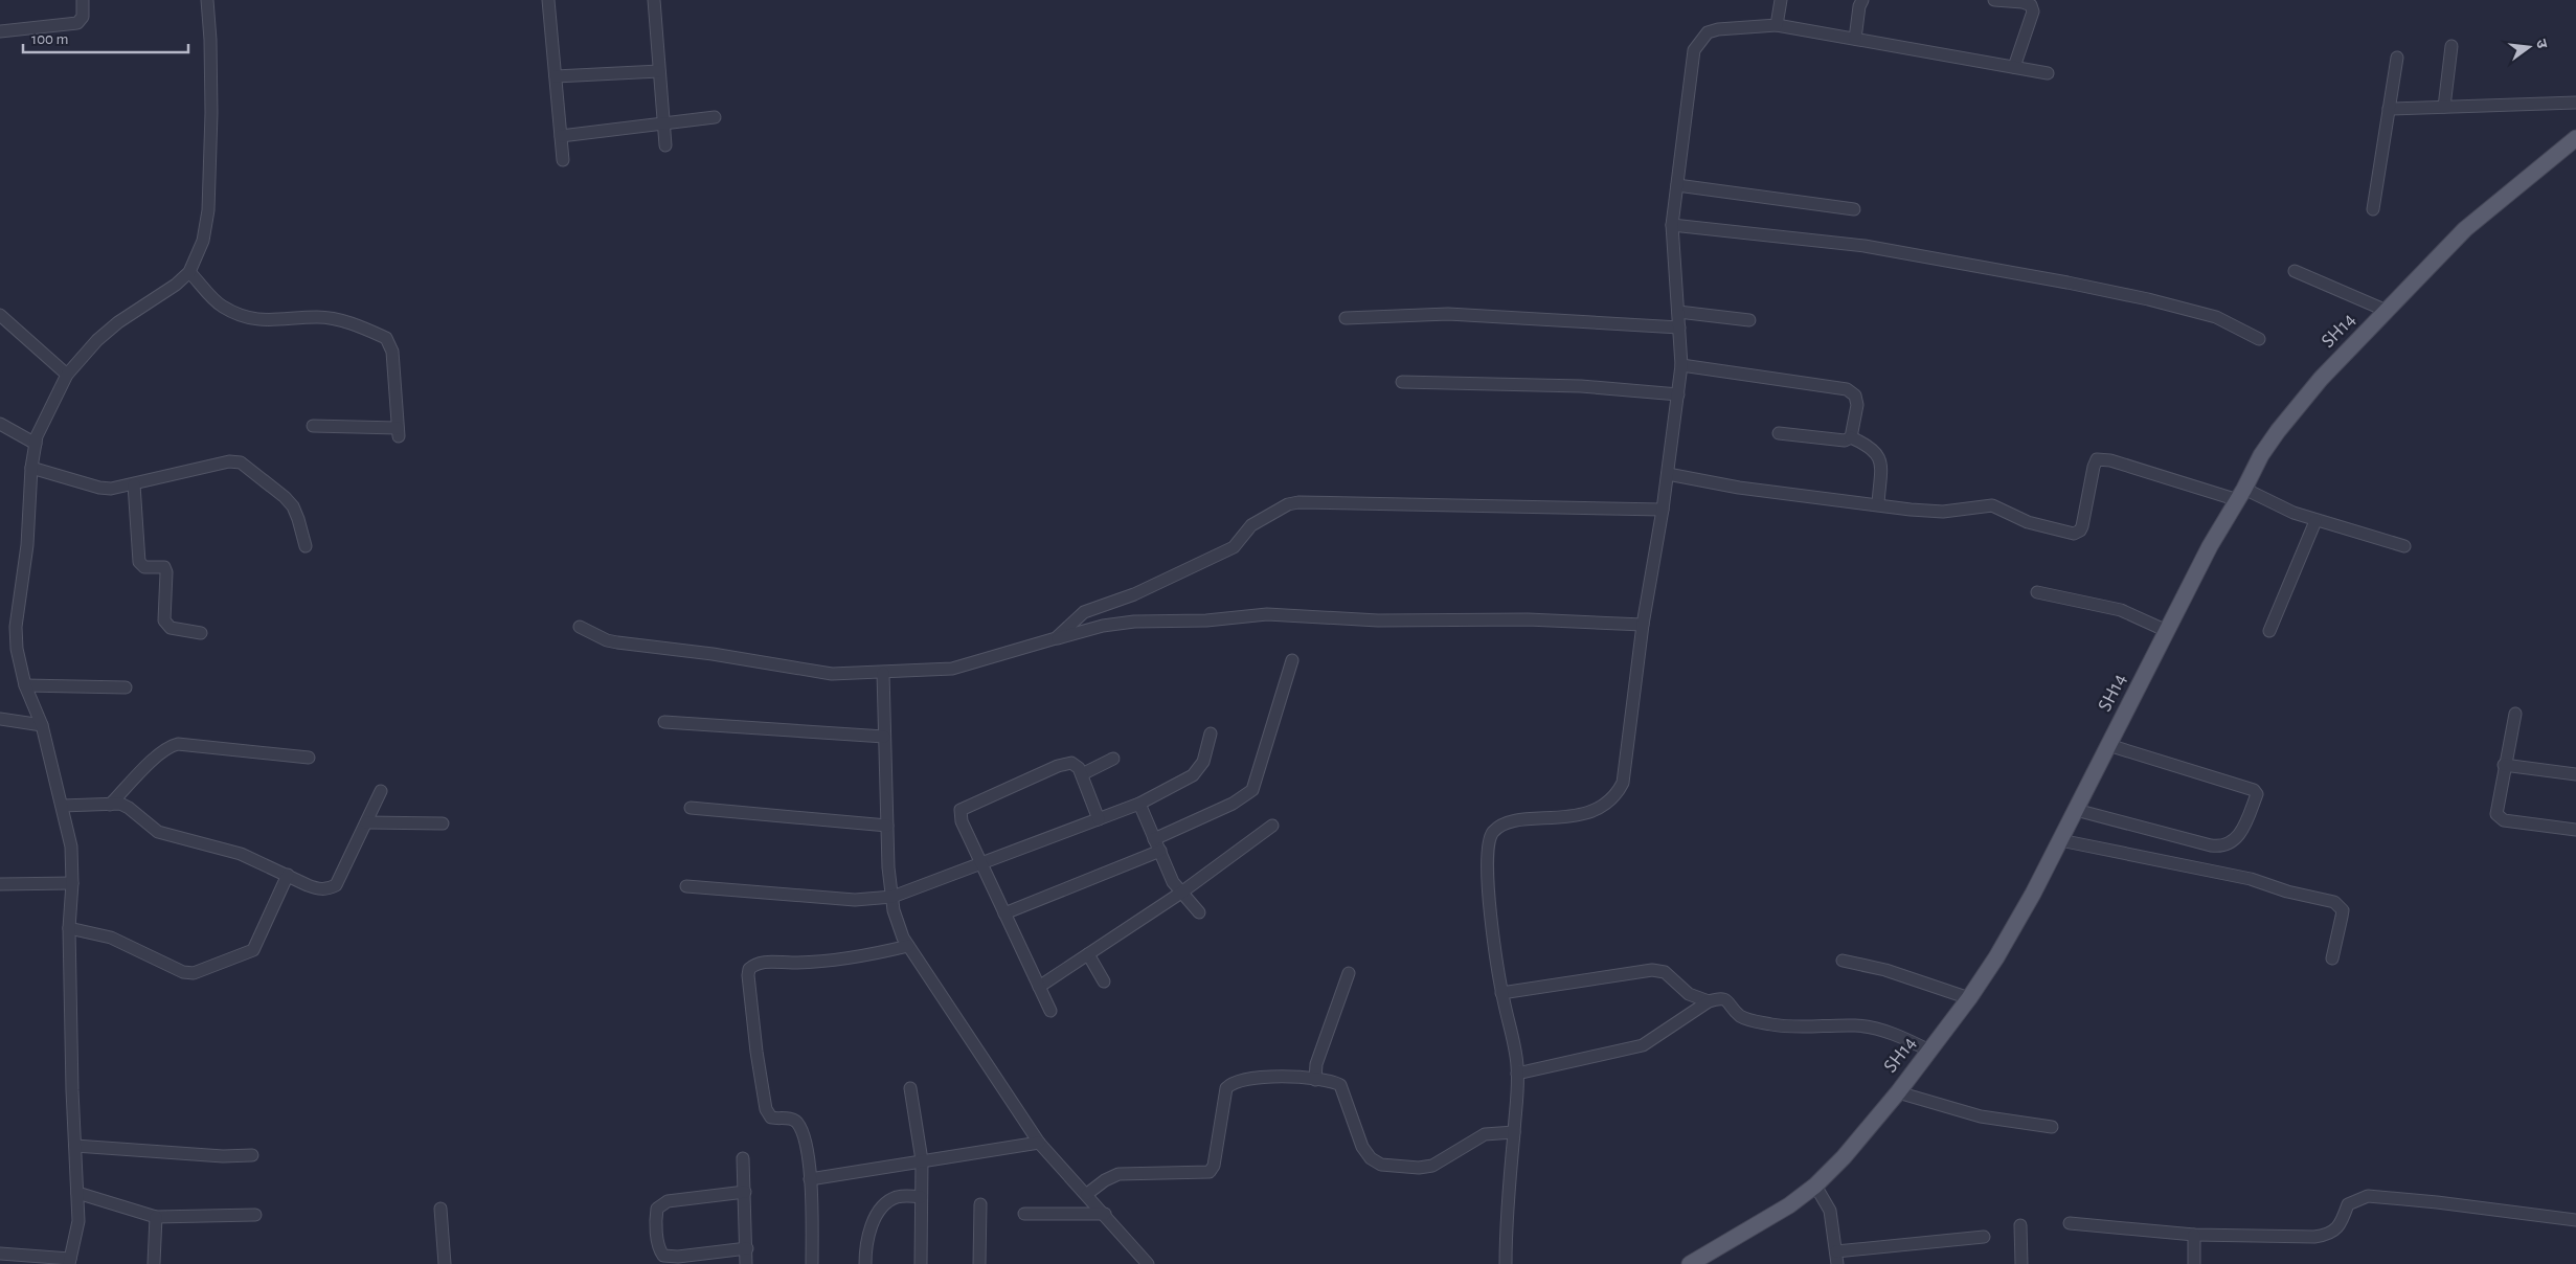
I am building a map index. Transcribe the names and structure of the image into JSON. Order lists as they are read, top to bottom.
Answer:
{
  "streets": {
    "main road": ["SH14"]
  },
  "scale_bar": "100 m",
  "north": "right"
}
